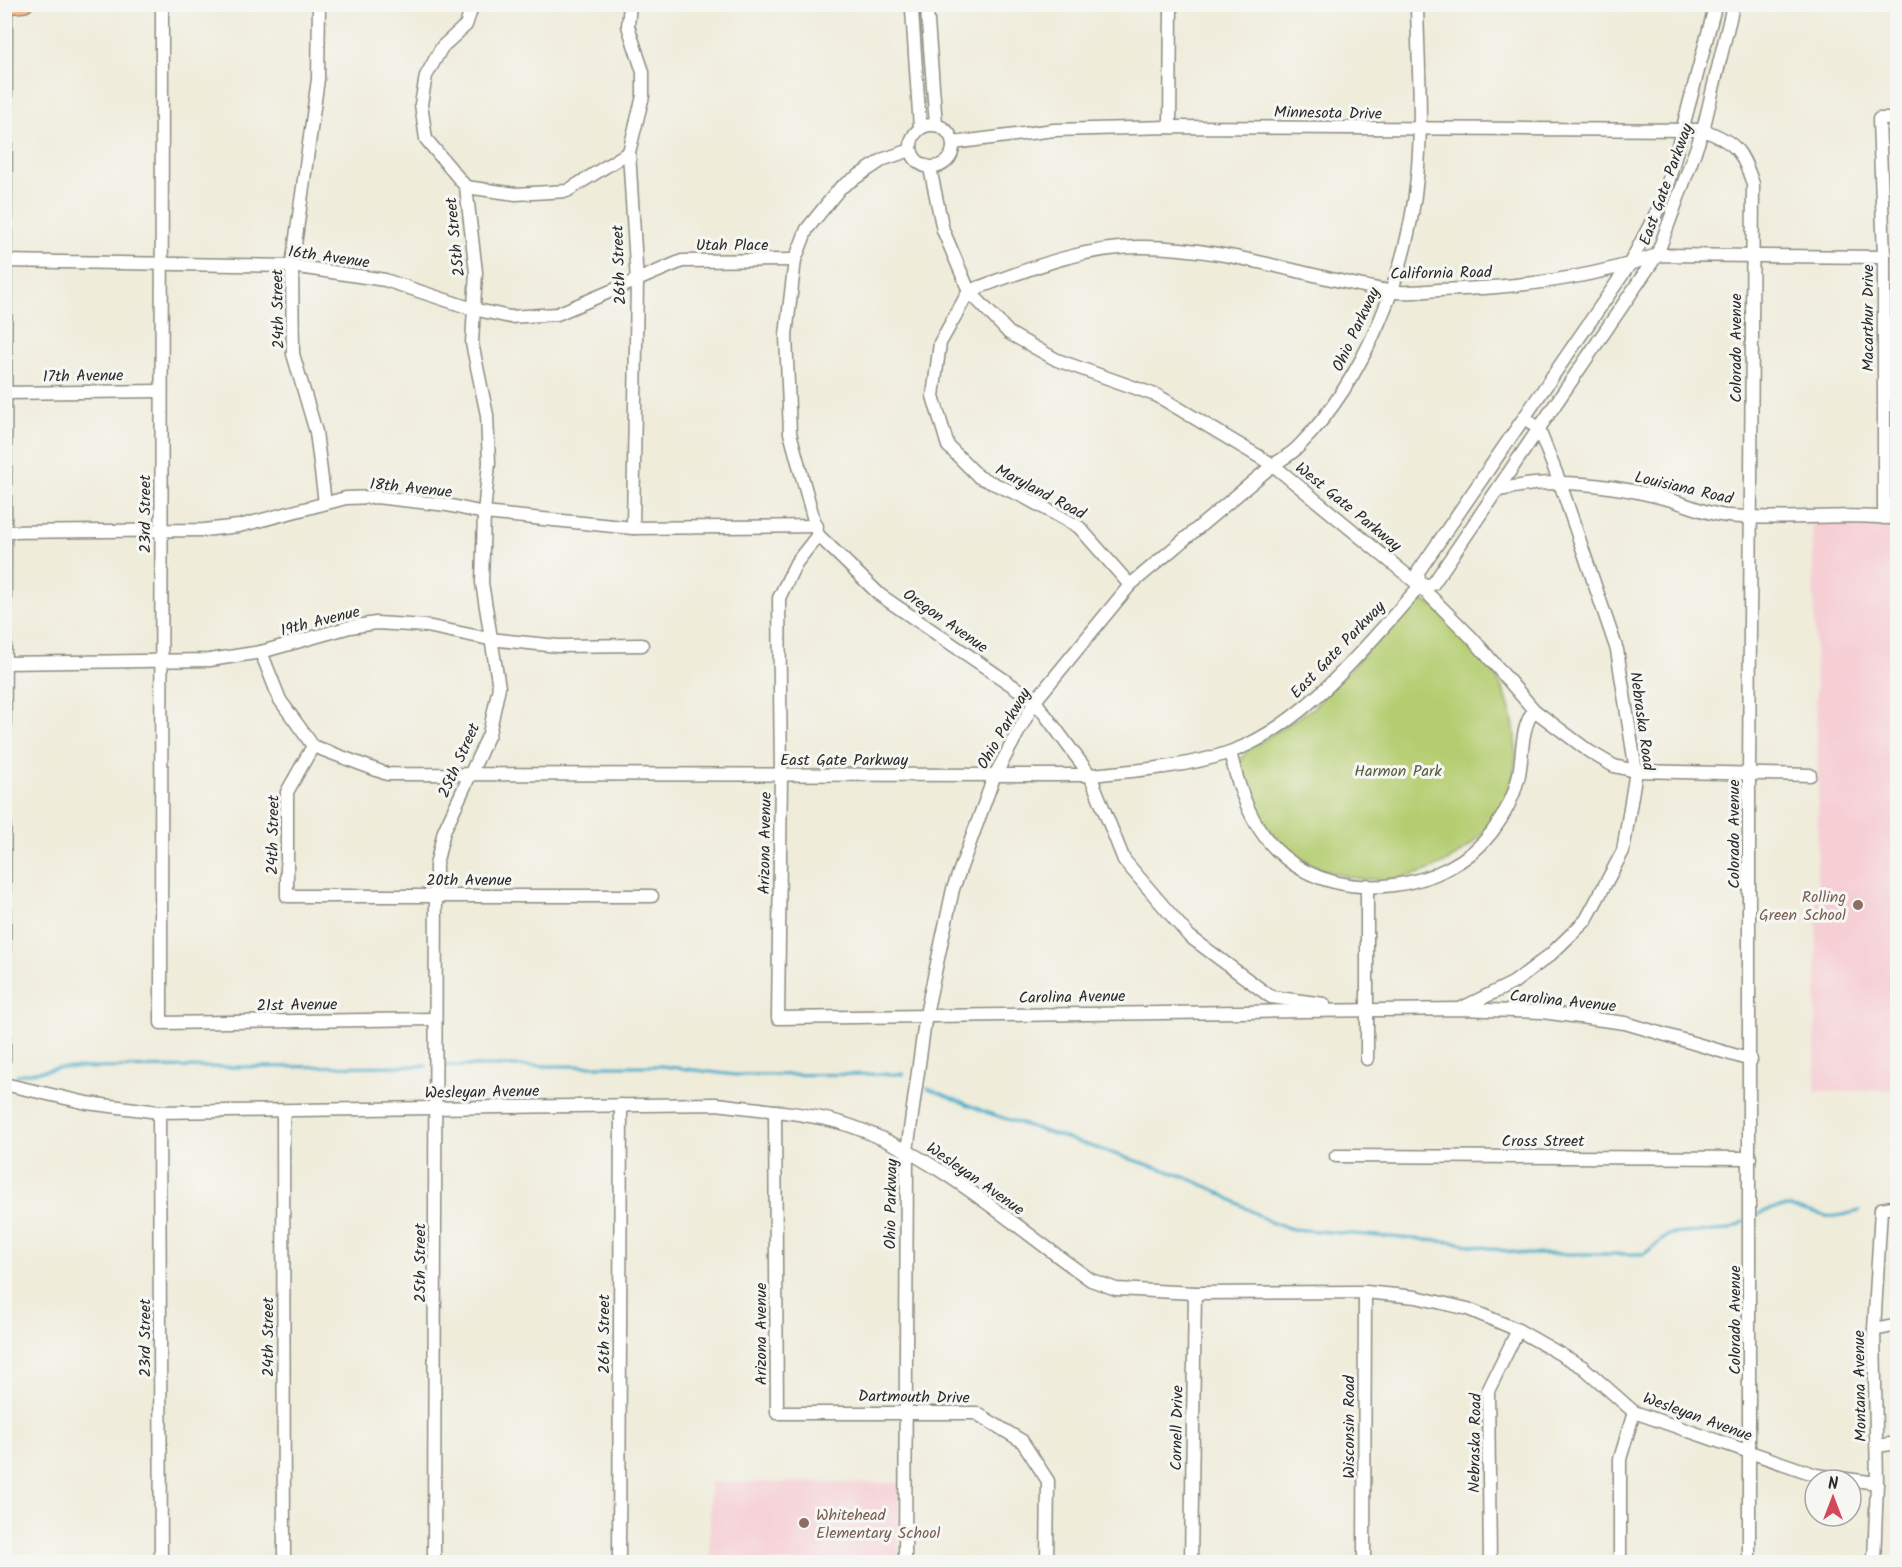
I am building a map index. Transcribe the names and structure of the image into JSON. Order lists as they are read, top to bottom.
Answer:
{
  "streets": {
    "street": [
      "Minnesota Drive",
      "East Gate Parkway",
      "25th Street",
      "Utah Place",
      "16th Avenue",
      "26th Street",
      "California Road",
      "24th Street",
      "Macarthur Drive",
      "Ohio Parkway",
      "Colorado Avenue",
      "17th Avenue",
      "18th Avenue",
      "Louisiana Road",
      "Maryland Road",
      "West Gate Parkway",
      "23rd Street",
      "19th Avenue",
      "Oregon Avenue",
      "Nebraska Road",
      "Arizona Avenue",
      "20th Avenue",
      "Carolina Avenue",
      "21st Avenue",
      "Wesleyan Avenue",
      "Cross Street",
      "Montana Avenue",
      "Dartmouth Drive",
      "Wisconsin Road",
      "Cornell Drive"
    ]
  },
  "crossings": [
    ["Minnesota Drive", "East Gate Parkway"],
    ["Minnesota Drive", "Ohio Parkway"],
    ["Minnesota Drive", "Colorado Avenue"],
    ["Minnesota Drive", "West Gate Parkway"],
    ["East Gate Parkway", "25th Street"],
    ["East Gate Parkway", "California Road"],
    ["East Gate Parkway", "24th Street"],
    ["East Gate Parkway", "Ohio Parkway"],
    ["East Gate Parkway", "Colorado Avenue"],
    ["East Gate Parkway", "Louisiana Road"],
    ["East Gate Parkway", "West Gate Parkway"],
    ["East Gate Parkway", "Oregon Avenue"],
    ["East Gate Parkway", "Nebraska Road"],
    ["East Gate Parkway", "Arizona Avenue"],
    ["25th Street", "16th Avenue"],
    ["25th Street", "18th Avenue"],
    ["25th Street", "19th Avenue"],
    ["25th Street", "20th Avenue"],
    ["25th Street", "21st Avenue"],
    ["25th Street", "Wesleyan Avenue"],
    ["Utah Place", "16th Avenue"],
    ["Utah Place", "26th Street"],
    ["16th Avenue", "26th Street"],
    ["16th Avenue", "24th Street"],
    ["16th Avenue", "23rd Street"],
    ["26th Street", "18th Avenue"],
    ["26th Street", "Wesleyan Avenue"],
    ["California Road", "Macarthur Drive"],
    ["California Road", "Ohio Parkway"],
    ["California Road", "Colorado Avenue"],
    ["California Road", "Maryland Road"],
    ["California Road", "West Gate Parkway"],
    ["24th Street", "18th Avenue"],
    ["24th Street", "20th Avenue"],
    ["24th Street", "Wesleyan Avenue"],
    ["Macarthur Drive", "Louisiana Road"],
    ["Ohio Parkway", "Maryland Road"],
    ["Ohio Parkway", "West Gate Parkway"],
    ["Ohio Parkway", "Oregon Avenue"],
    ["Ohio Parkway", "Carolina Avenue"],
    ["Ohio Parkway", "Wesleyan Avenue"],
    ["Ohio Parkway", "Dartmouth Drive"],
    ["Colorado Avenue", "Louisiana Road"],
    ["Colorado Avenue", "West Gate Parkway"],
    ["Colorado Avenue", "Carolina Avenue"],
    ["Colorado Avenue", "Wesleyan Avenue"],
    ["Colorado Avenue", "Cross Street"],
    ["17th Avenue", "23rd Street"],
    ["18th Avenue", "23rd Street"],
    ["18th Avenue", "Oregon Avenue"],
    ["18th Avenue", "Arizona Avenue"],
    ["Louisiana Road", "Nebraska Road"],
    ["Maryland Road", "West Gate Parkway"],
    ["West Gate Parkway", "Nebraska Road"],
    ["23rd Street", "19th Avenue"],
    ["23rd Street", "21st Avenue"],
    ["23rd Street", "Wesleyan Avenue"],
    ["Oregon Avenue", "Arizona Avenue"],
    ["Oregon Avenue", "Carolina Avenue"],
    ["Nebraska Road", "Carolina Avenue"],
    ["Nebraska Road", "Wesleyan Avenue"],
    ["Arizona Avenue", "Carolina Avenue"],
    ["Arizona Avenue", "Wesleyan Avenue"],
    ["Arizona Avenue", "Dartmouth Drive"],
    ["Wesleyan Avenue", "Montana Avenue"],
    ["Wesleyan Avenue", "Wisconsin Road"],
    ["Wesleyan Avenue", "Cornell Drive"]
  ],
  "parks": ["Harmon Park"],
  "places": ["Rolling Green School", "Whitehead Elementary School"],
  "north": "top"
}
